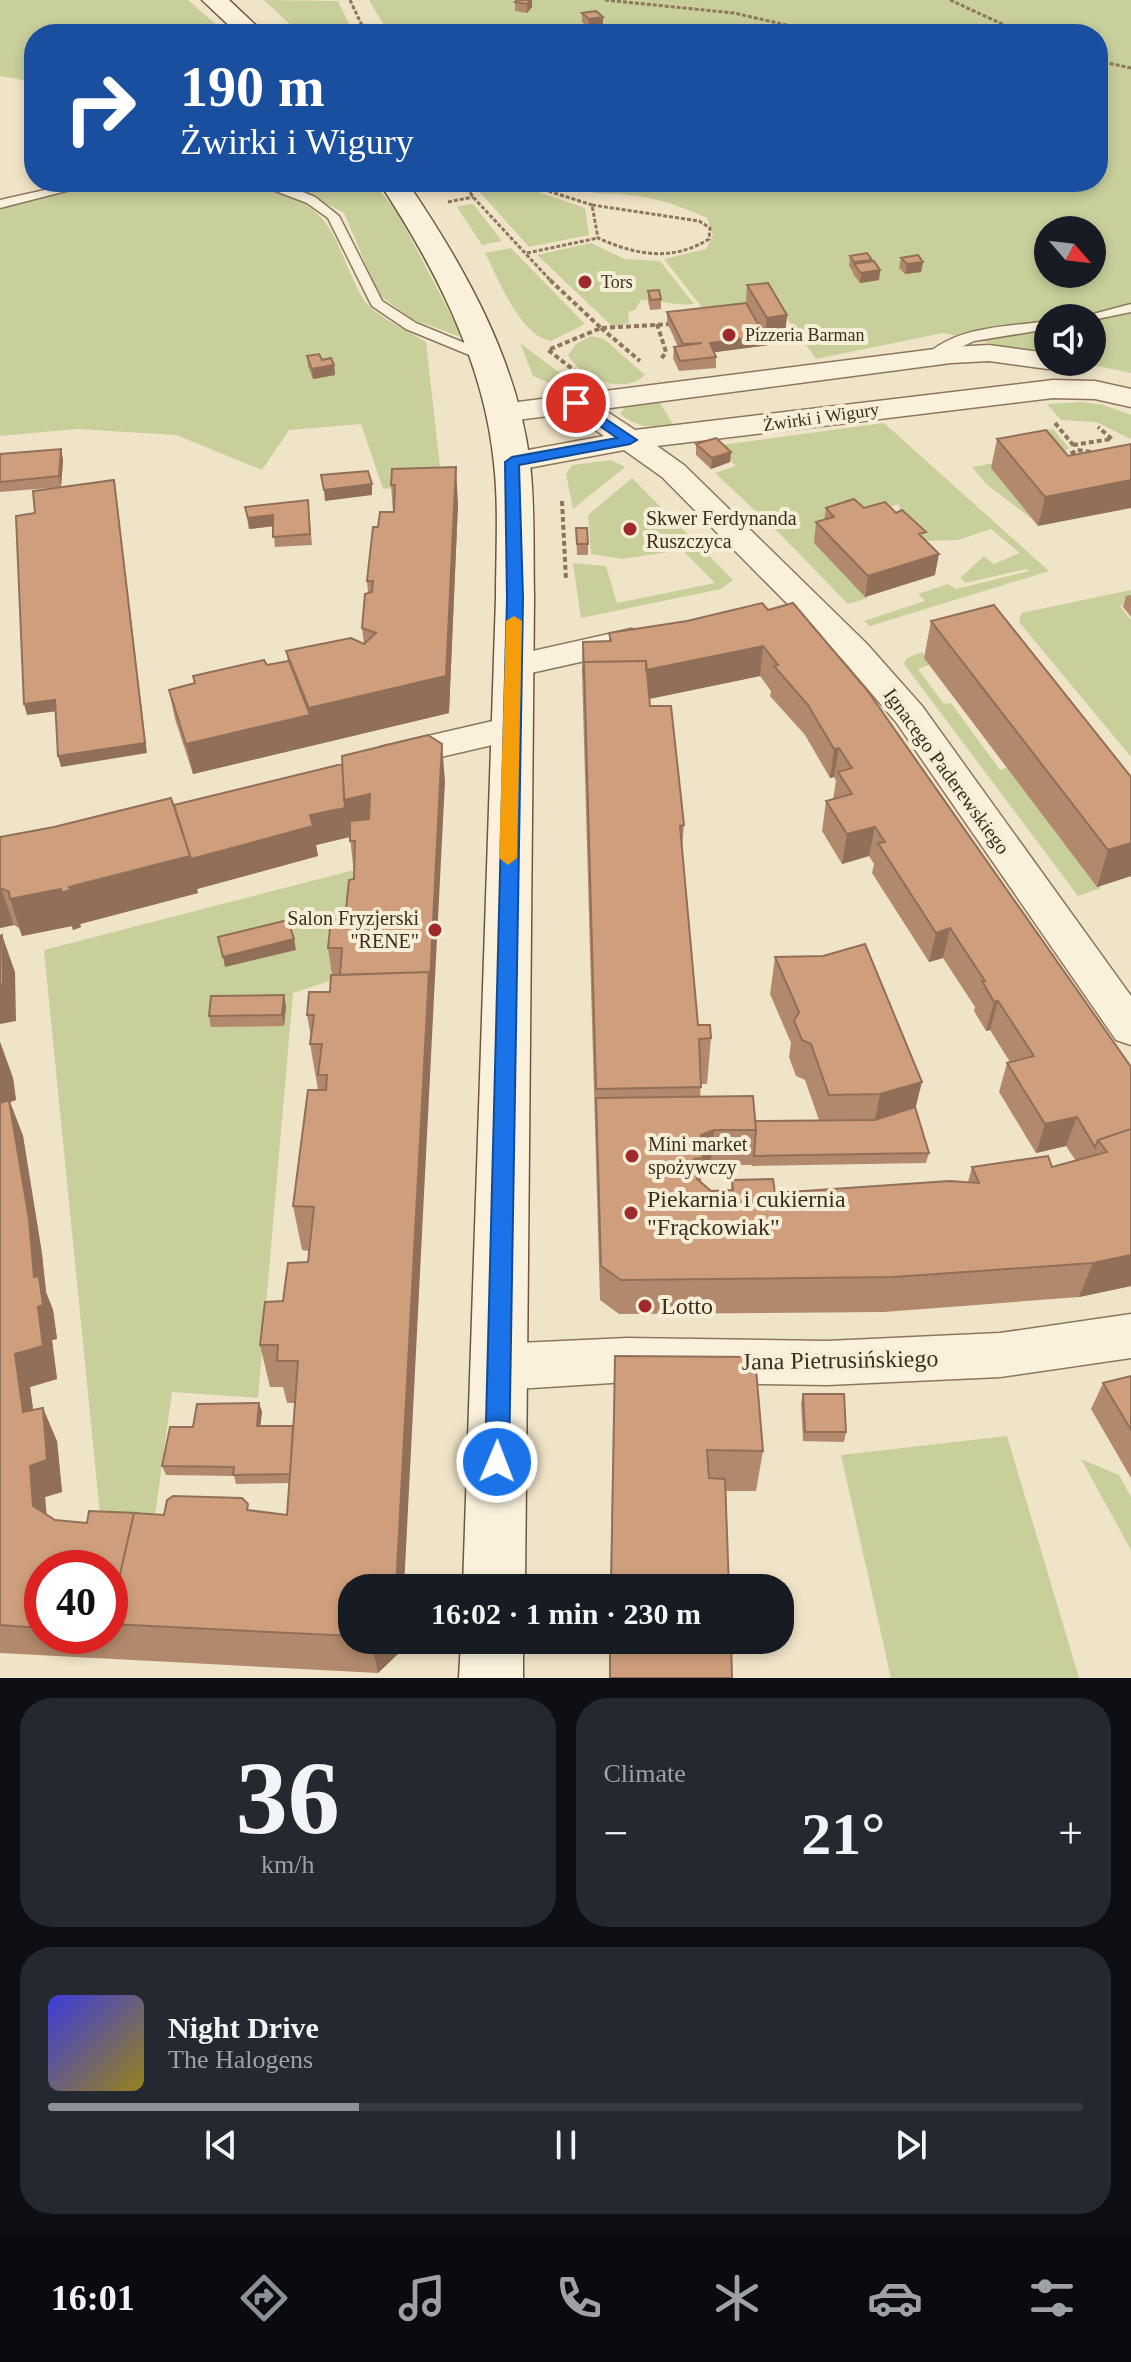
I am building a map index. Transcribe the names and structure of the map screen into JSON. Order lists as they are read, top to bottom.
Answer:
{
  "streets": {
    "street": ["Żwirki i Wigury", "Ignacego Paderewskiego", "Jana Pietrusińskiego"]
  },
  "crossings": [
    ["Żwirki i Wigury", "Ignacego Paderewskiego"]
  ],
  "places": [
    "Tors",
    "Pizzeria Barman",
    "Skwer Ferdynanda Ruszczyca",
    "Salon Fryzjerski \"RENE\"",
    "Mini market spożywczy",
    "Piekarnia i cukiernia \"Frąckowiak\"",
    "Lotto"
  ],
  "north": "bottom right",
  "page": {
    "turn": ["190 m", "Żwirki i Wigury"],
    "limit": "40",
    "trip": "16:02 · 1 min · 230 m",
    "tile": [
      ["36", "km/h"],
      "Climate"
    ],
    "heat": ["−", "21°", "+"],
    "song": ["Night Drive", "The Halogens"],
    "tabs": "16:01"
  }
}
